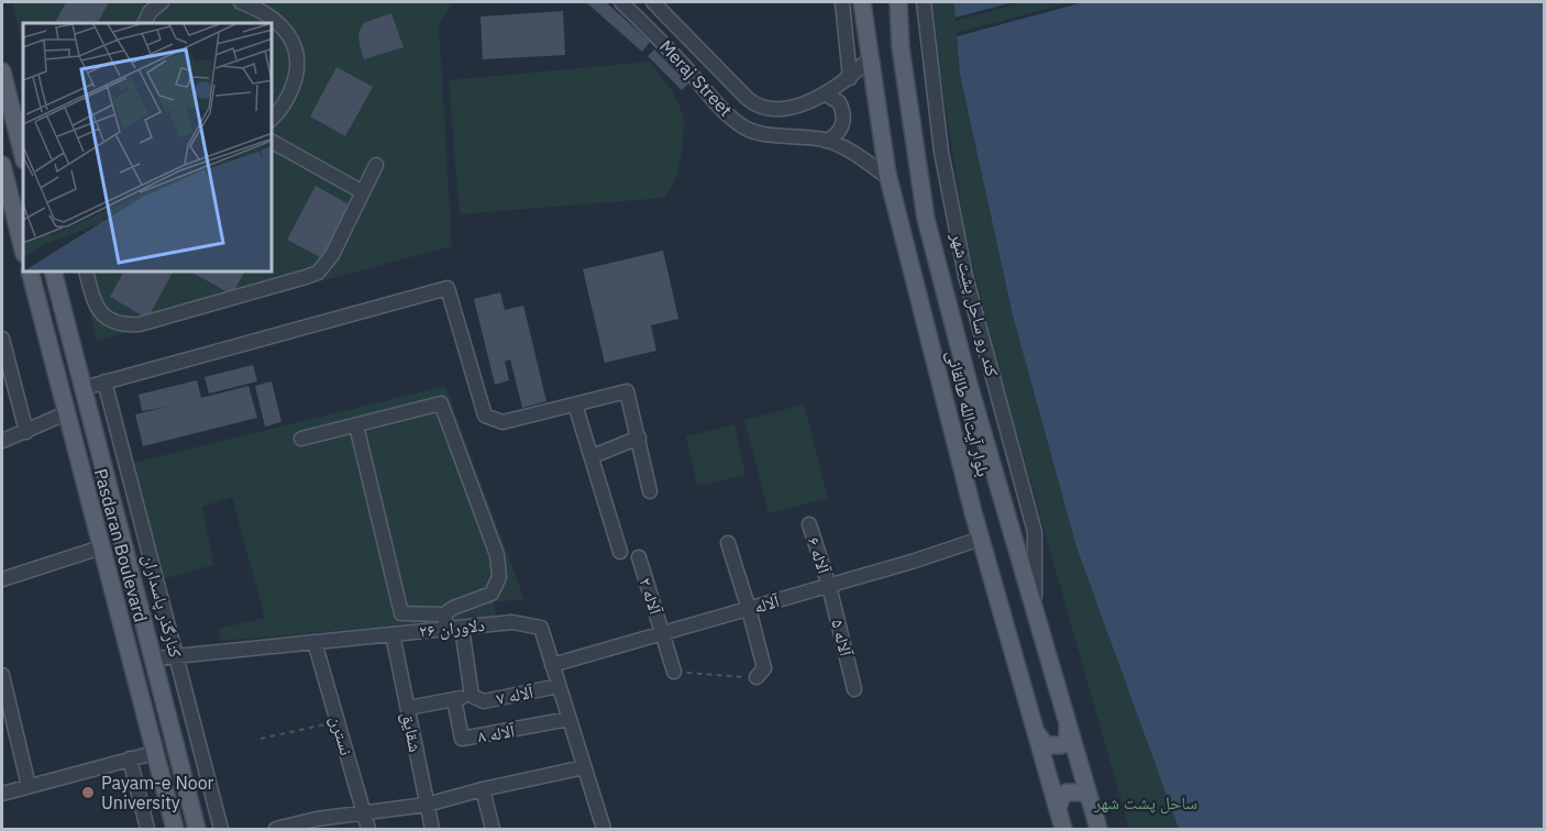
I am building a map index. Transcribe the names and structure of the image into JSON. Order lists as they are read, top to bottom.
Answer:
{
  "streets": {
    "main road": ["بلوار آیت‌الله طالقانی", "Pasdaran Boulevard"],
    "street": [
      "Meraj Street",
      "کند رو ساحل پشت شهر",
      "آلاله ۶",
      "آلاله ۲",
      "آلاله",
      "کنارگذر پاسداران",
      "دلاوران ۲۶",
      "آلاله ۵",
      "آلاله ۷",
      "شقایق",
      "آلاله ۸",
      "نسترن"
    ]
  },
  "crossings": [
    ["Meraj Street", "بلوار آیت‌الله طالقانی"],
    ["بلوار آیت‌الله طالقانی", "آلاله"],
    ["Pasdaran Boulevard", "دلاوران ۲۶"],
    ["آلاله ۶", "آلاله"],
    ["آلاله ۶", "آلاله ۵"],
    ["آلاله ۲", "آلاله"],
    ["آلاله", "دلاوران ۲۶"],
    ["آلاله", "آلاله ۵"],
    ["کنارگذر پاسداران", "دلاوران ۲۶"],
    ["دلاوران ۲۶", "آلاله ۷"],
    ["دلاوران ۲۶", "شقایق"],
    ["دلاوران ۲۶", "آلاله ۸"],
    ["دلاوران ۲۶", "نسترن"],
    ["آلاله ۷", "شقایق"],
    ["آلاله ۷", "آلاله ۸"]
  ],
  "parks": ["ساحل پشت شهر"],
  "places": ["Payam-e Noor University"]
}
